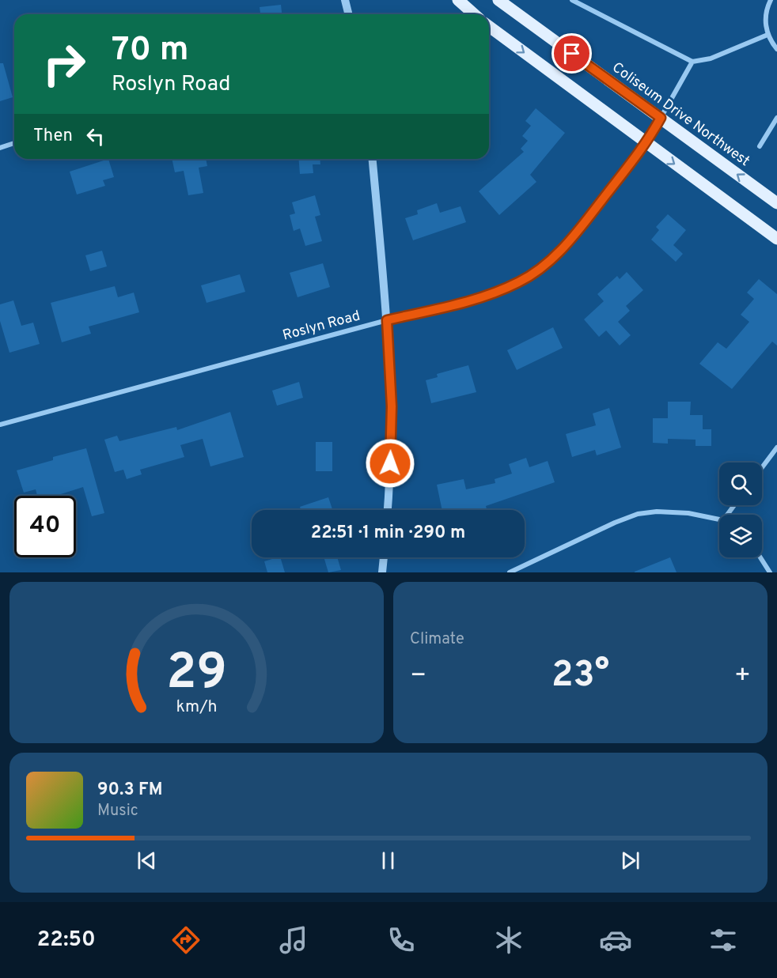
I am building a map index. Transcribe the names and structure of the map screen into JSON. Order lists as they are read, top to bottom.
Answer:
{
  "streets": {
    "main road": ["Coliseum Drive Northwest"],
    "street": ["Roslyn Road"]
  },
  "crossings": [
    ["Coliseum Drive Northwest", "Roslyn Road"]
  ],
  "page": {
    "turn": ["70 m", "Roslyn Road"],
    "then": "Then",
    "limit": "40",
    "trip": "22:51 · 1 min · 290 m",
    "tile": "Climate",
    "heat": ["−", "23°", "+"],
    "song": ["90.3 FM", "Music"],
    "tabs": "22:50",
    "gauge": ["29", "km/h"]
  }
}
